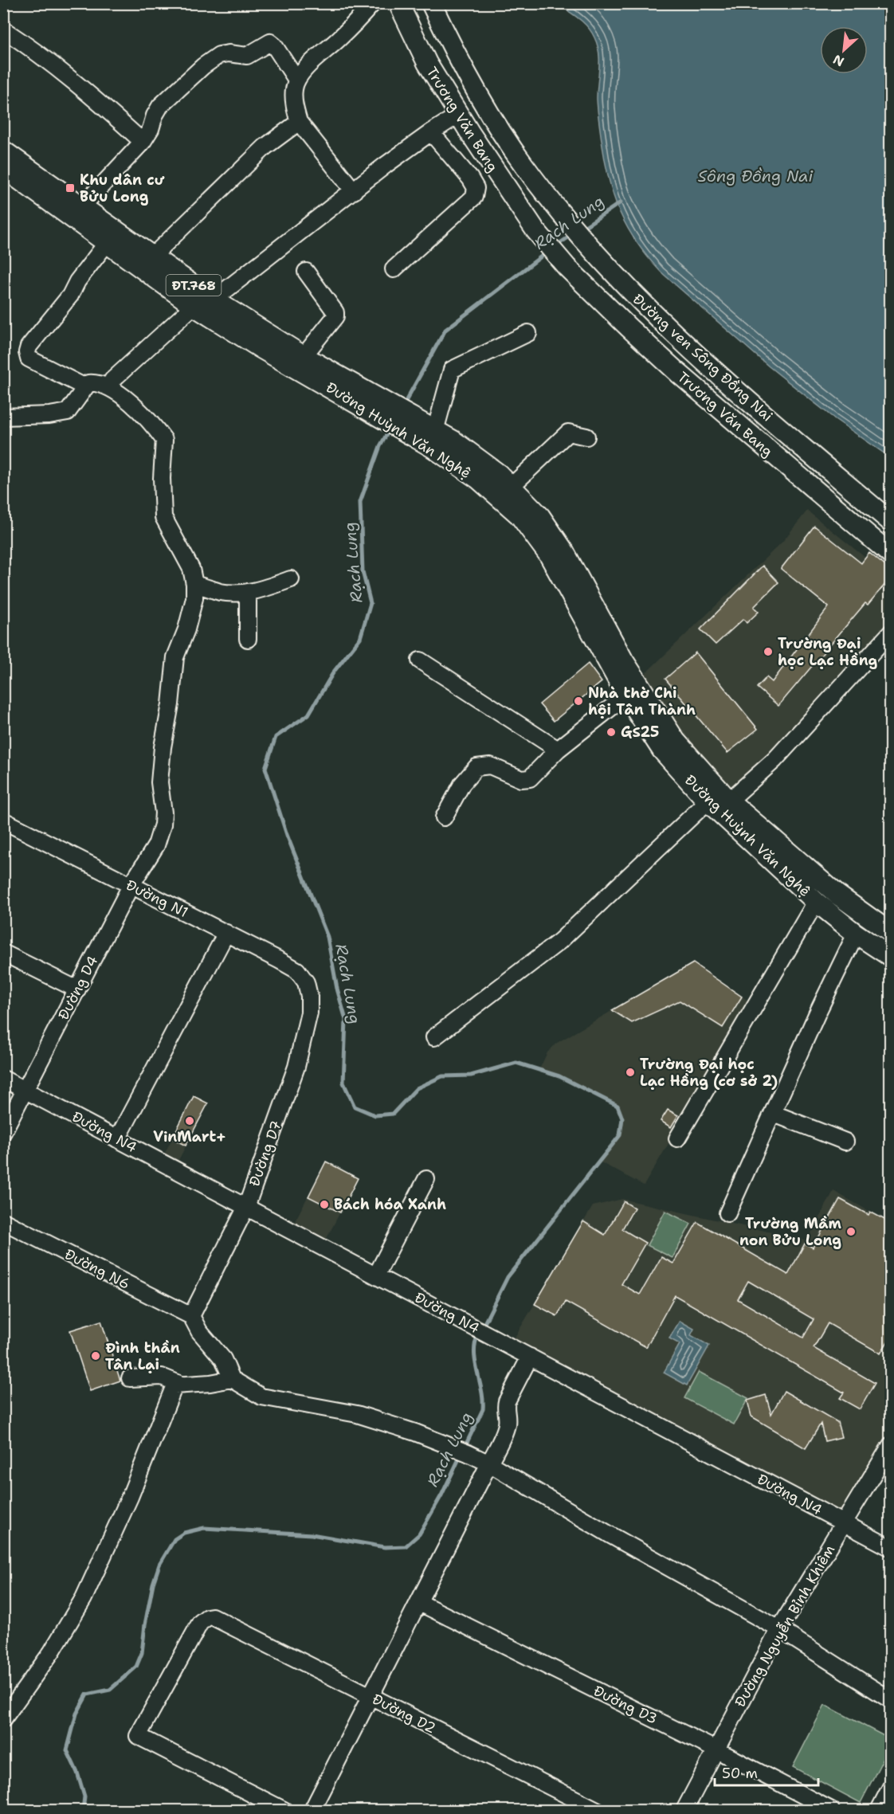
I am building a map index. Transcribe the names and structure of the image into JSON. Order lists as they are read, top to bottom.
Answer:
{
  "streets": {
    "main road": [
      "Trương Văn Bang",
      "ĐT.768",
      "Đường ven Sông Đồng Nai",
      "Đường Huỳnh Văn Nghệ"
    ],
    "street": [
      "Đường N1",
      "Đường D4",
      "Đường N4",
      "Đường D7",
      "Đường N6",
      "Đường Nguyễn Bỉnh Khiêm",
      "Đường D3",
      "Đường D2"
    ]
  },
  "crossings": [
    ["Đường N1", "Đường D4"],
    ["Đường N1", "Đường D7"],
    ["Đường D4", "Đường N4"],
    ["Đường N4", "Đường D7"],
    ["Đường N4", "Đường Nguyễn Bỉnh Khiêm"],
    ["Đường D7", "Đường N6"],
    ["Đường Nguyễn Bỉnh Khiêm", "Đường D3"]
  ],
  "water": ["Sông Đồng Nai", "Rạch Lung"],
  "places": {
    "transit": ["Khu dân cư Bửu Long"],
    "other": [
      "Trường Đại học Lạc Hồng",
      "Nhà thờ Chi hội Tân Thành",
      "GS25",
      "Trường Đại học Lạc Hồng (cơ sở 2)",
      "VinMart+",
      "Bách hóa Xanh",
      "Trường Mầm non Bửu Long",
      "Đình thần Tân Lại"
    ]
  },
  "scale_bar": "50 m",
  "north": "bottom left"
}
